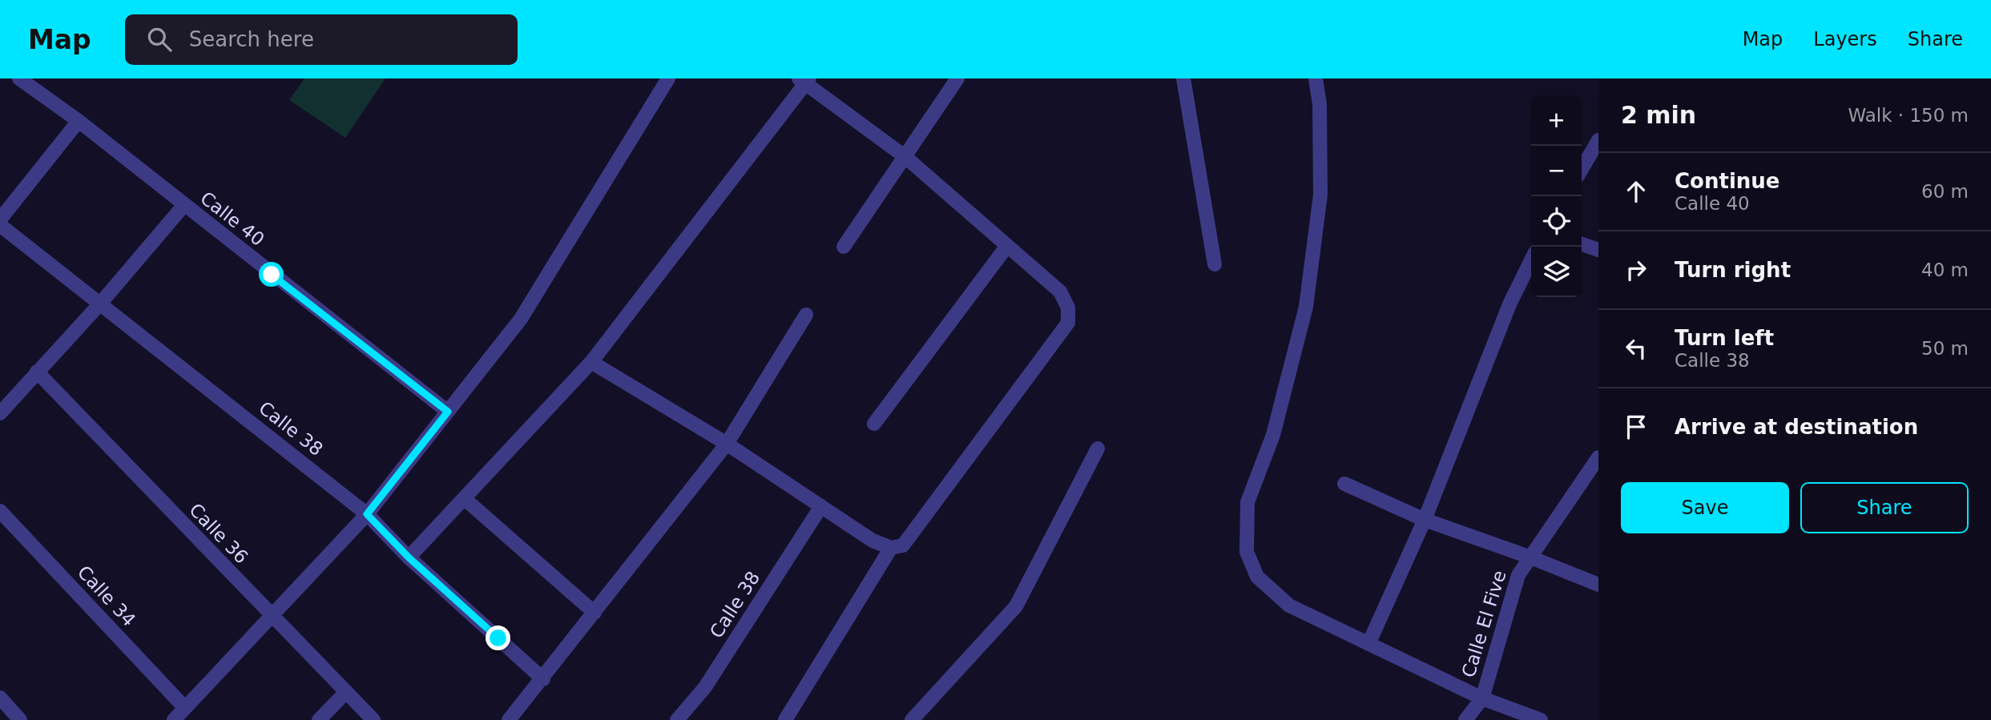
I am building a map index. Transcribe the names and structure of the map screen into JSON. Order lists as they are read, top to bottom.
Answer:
{
  "streets": {
    "street": [
      "Calle 40",
      "Calle 38",
      "Calle 36",
      "Calle 34",
      "Calle El Five"
    ]
  },
  "page": {
    "header": "Map",
    "search": "Search here",
    "nav": ["Map", "Layers", "Share"],
    "heading": ["2 min", "Walk · 150 m"],
    "map_buttons": ["+", "−"],
    "list": [
      ["Continue", "Calle 40", "60 m"],
      ["Turn right", "40 m"],
      ["Turn left", "Calle 38", "50 m"],
      "Arrive at destination"
    ],
    "buttons": ["Save", "Share"]
  }
}
